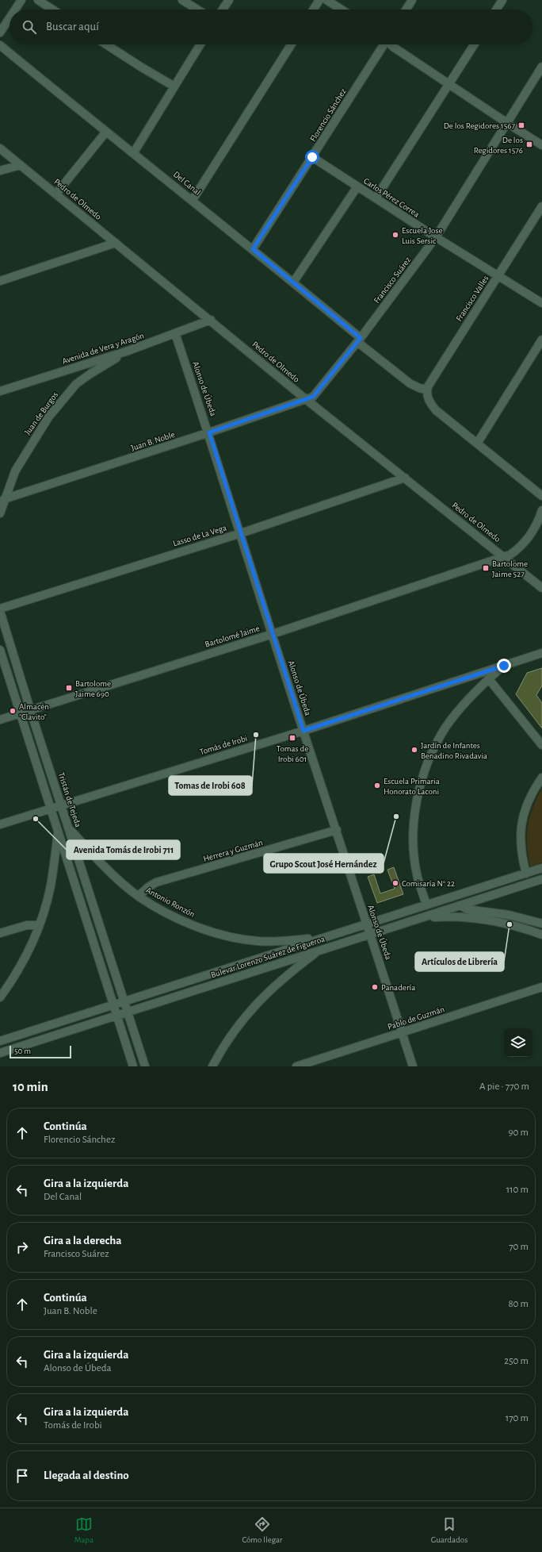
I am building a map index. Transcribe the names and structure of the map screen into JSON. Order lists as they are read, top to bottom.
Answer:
{
  "streets": {
    "street": [
      "Florencio Sánchez",
      "Del Canal",
      "Carlos Pérez Correa",
      "Pedro de Olmedo",
      "Francisco Suárez",
      "Francisco Valles",
      "Avenida de Vera y Aragón",
      "Alonso de Úbeda",
      "Juan de Burgos",
      "Juan B. Noble",
      "Lasso de La Vega",
      "Bartolomé Jaime",
      "Tomás de Irobi",
      "Tristán de Tejeda",
      "Herrera y Guzmán",
      "Antonio Ronzón",
      "Bulevar Lorenzo Suárez de Figueroa",
      "Pablo de Guzmán"
    ]
  },
  "crossings": [
    ["Florencio Sánchez", "Del Canal"],
    ["Florencio Sánchez", "Carlos Pérez Correa"],
    ["Del Canal", "Francisco Suárez"],
    ["Del Canal", "Francisco Valles"],
    ["Carlos Pérez Correa", "Francisco Suárez"],
    ["Carlos Pérez Correa", "Francisco Valles"],
    ["Pedro de Olmedo", "Francisco Suárez"],
    ["Pedro de Olmedo", "Avenida de Vera y Aragón"],
    ["Pedro de Olmedo", "Juan B. Noble"],
    ["Pedro de Olmedo", "Lasso de La Vega"],
    ["Pedro de Olmedo", "Bartolomé Jaime"],
    ["Francisco Suárez", "Juan B. Noble"],
    ["Avenida de Vera y Aragón", "Alonso de Úbeda"],
    ["Avenida de Vera y Aragón", "Juan de Burgos"],
    ["Alonso de Úbeda", "Juan B. Noble"],
    ["Alonso de Úbeda", "Lasso de La Vega"],
    ["Alonso de Úbeda", "Bartolomé Jaime"],
    ["Alonso de Úbeda", "Tomás de Irobi"],
    ["Alonso de Úbeda", "Herrera y Guzmán"],
    ["Alonso de Úbeda", "Bulevar Lorenzo Suárez de Figueroa"],
    ["Alonso de Úbeda", "Pablo de Guzmán"],
    ["Juan de Burgos", "Juan B. Noble"],
    ["Bartolomé Jaime", "Tristán de Tejeda"],
    ["Tomás de Irobi", "Tristán de Tejeda"],
    ["Tristán de Tejeda", "Antonio Ronzón"],
    ["Tristán de Tejeda", "Bulevar Lorenzo Suárez de Figueroa"],
    ["Herrera y Guzmán", "Antonio Ronzón"],
    ["Antonio Ronzón", "Bulevar Lorenzo Suárez de Figueroa"]
  ],
  "places": {
    "transit": [
      "De los Regidores 1567",
      "De los Regidores 1576",
      "Bartolome Jaime 527",
      "Bartolome Jaime 690",
      "Tomas de Irobi 601"
    ],
    "other": [
      "Escuela Jose Luis Sersic",
      "Almacén \"Clavito\"",
      "Tomas de Irobi 608",
      "Jardín de Infantes Benadino Rivadavia",
      "Escuela Primaria Honorato Laconi",
      "Grupo Scout José Hernández",
      "Avenida Tomás de Irobi 711",
      "Comisaría N° 22",
      "Artículos de Librería",
      "Panadería"
    ]
  },
  "scale_bar": "50 m",
  "page": {
    "search": "Buscar aquí",
    "scale": "50 m",
    "heading": ["10 min", "A pie · 770 m"],
    "list": [
      ["Continúa", "Florencio Sánchez", "90 m"],
      ["Gira a la izquierda", "Del Canal", "110 m"],
      ["Gira a la derecha", "Francisco Suárez", "70 m"],
      ["Continúa", "Juan B. Noble", "80 m"],
      ["Gira a la izquierda", "Alonso de Úbeda", "250 m"],
      ["Gira a la izquierda", "Tomás de Irobi", "170 m"],
      "Llegada al destino"
    ],
    "nav": ["Mapa", "Cómo llegar", "Guardados"]
  }
}
